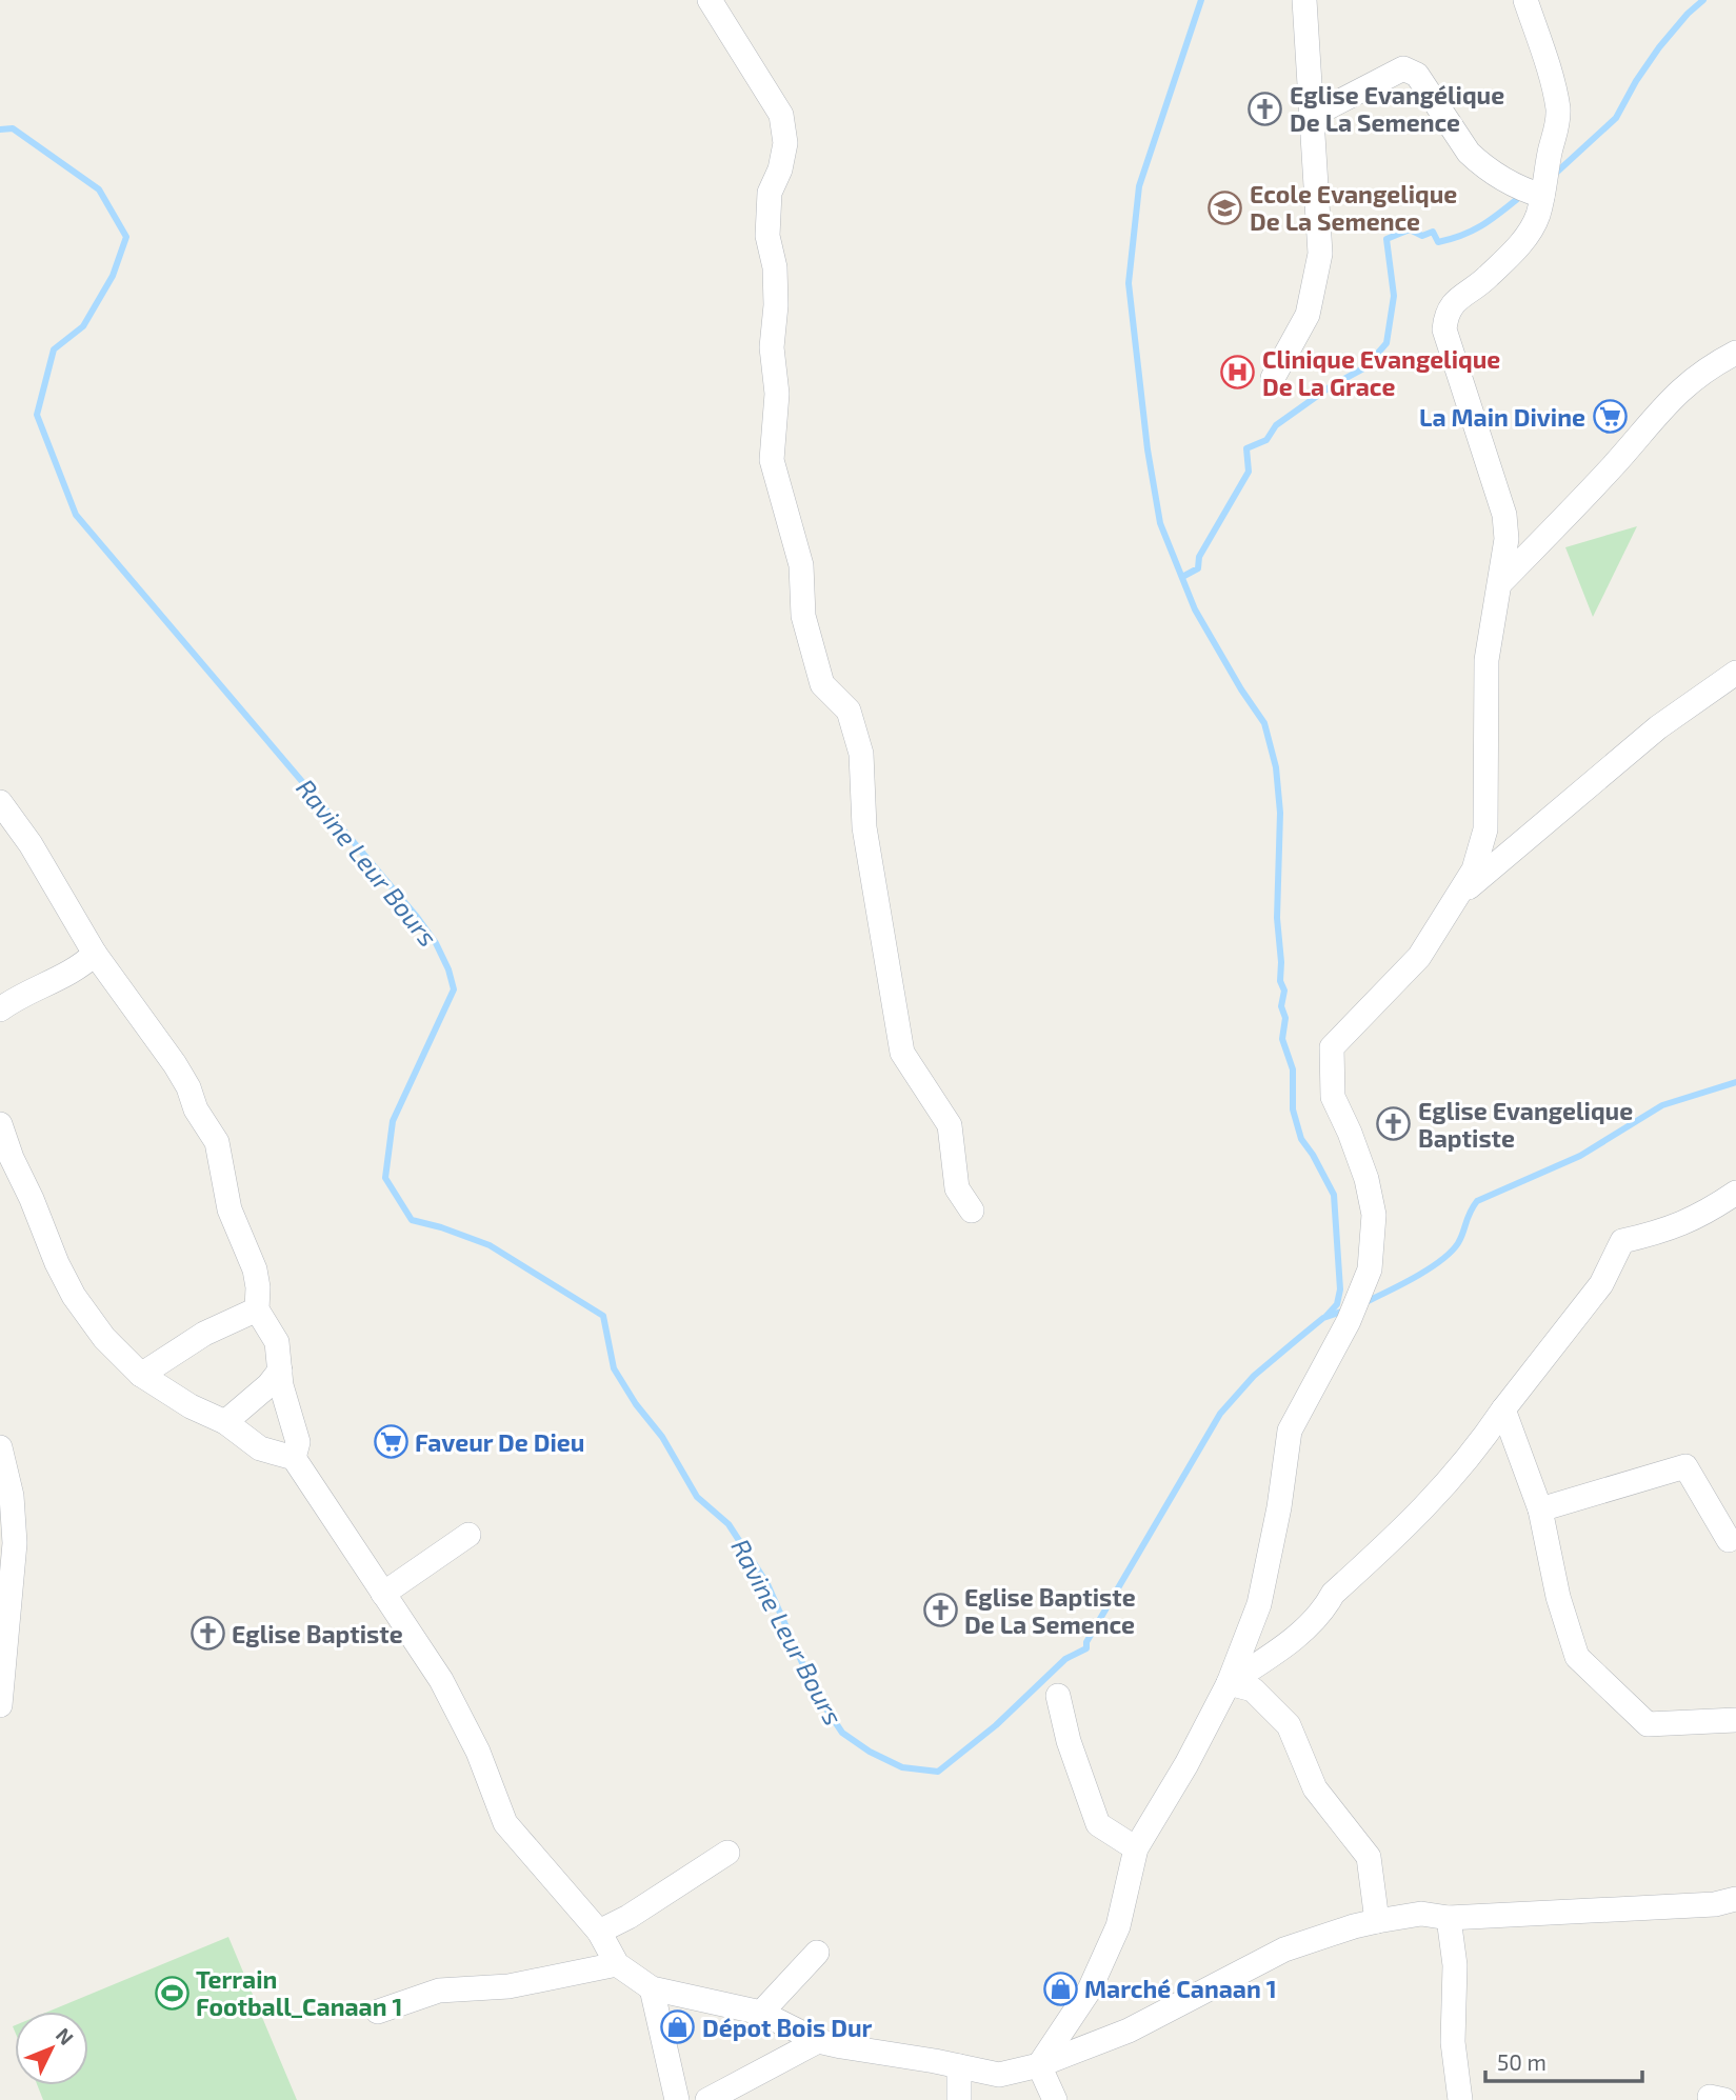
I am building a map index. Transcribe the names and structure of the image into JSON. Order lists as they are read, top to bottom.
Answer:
{
  "water": ["Ravine Leur Bours"],
  "places": {
    "church": [
      "Eglise Evangélique De La Semence",
      "Eglise Evangelique Baptiste",
      "Eglise Baptiste De La Semence",
      "Eglise Baptiste"
    ],
    "school or university": ["Ecole Evangelique De La Semence"],
    "hospital": ["Clinique Evangelique De La Grace"],
    "supermarket": ["La Main Divine", "Faveur De Dieu"],
    "shop": ["Marché Canaan 1", "Dépot Bois Dur"],
    "sports": ["Terrain Football_Canaan 1"]
  },
  "scale_bar": "50 m",
  "north": "top right"
}
